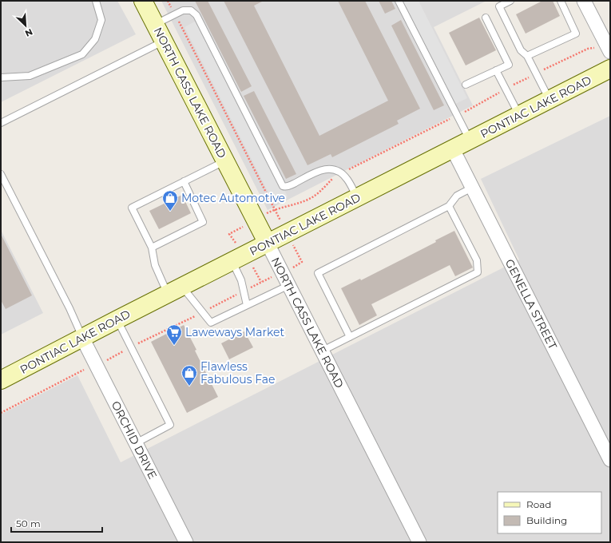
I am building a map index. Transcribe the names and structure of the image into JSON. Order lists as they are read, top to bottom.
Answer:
{
  "streets": {
    "main road": ["NORTH CASS LAKE ROAD", "PONTIAC LAKE ROAD"],
    "street": ["GENELLA STREET", "ORCHID DRIVE"]
  },
  "crossings": [
    ["NORTH CASS LAKE ROAD", "PONTIAC LAKE ROAD"],
    ["PONTIAC LAKE ROAD", "GENELLA STREET"],
    ["PONTIAC LAKE ROAD", "ORCHID DRIVE"]
  ],
  "places": {
    "shop": ["Motec Automotive", "Flawless Fabulous Fae"],
    "supermarket": ["Laweways Market"]
  },
  "legend": ["Road", "Building"],
  "scale_bar": "50 m",
  "north": "bottom right"
}
